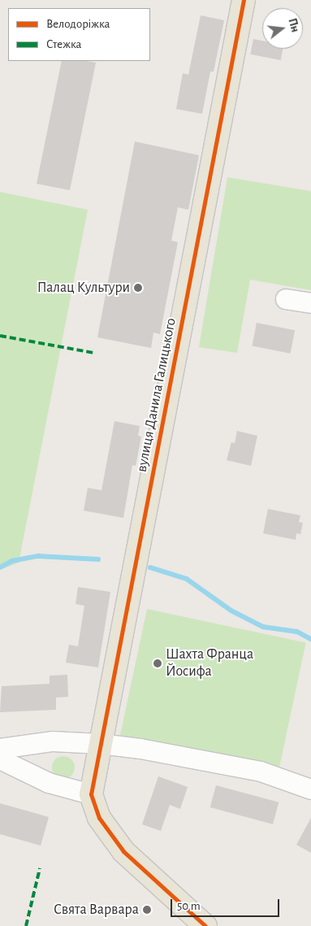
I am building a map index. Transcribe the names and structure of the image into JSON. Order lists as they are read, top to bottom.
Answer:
{
  "streets": {
    "main road": ["вулиця Данила Галицького"]
  },
  "places": ["Палац Культури", "Шахта Франца Йосифа", "Свята Варвара"],
  "legend": ["Велодоріжка", "Стежка"],
  "scale_bar": "50 m",
  "north": "right"
}
